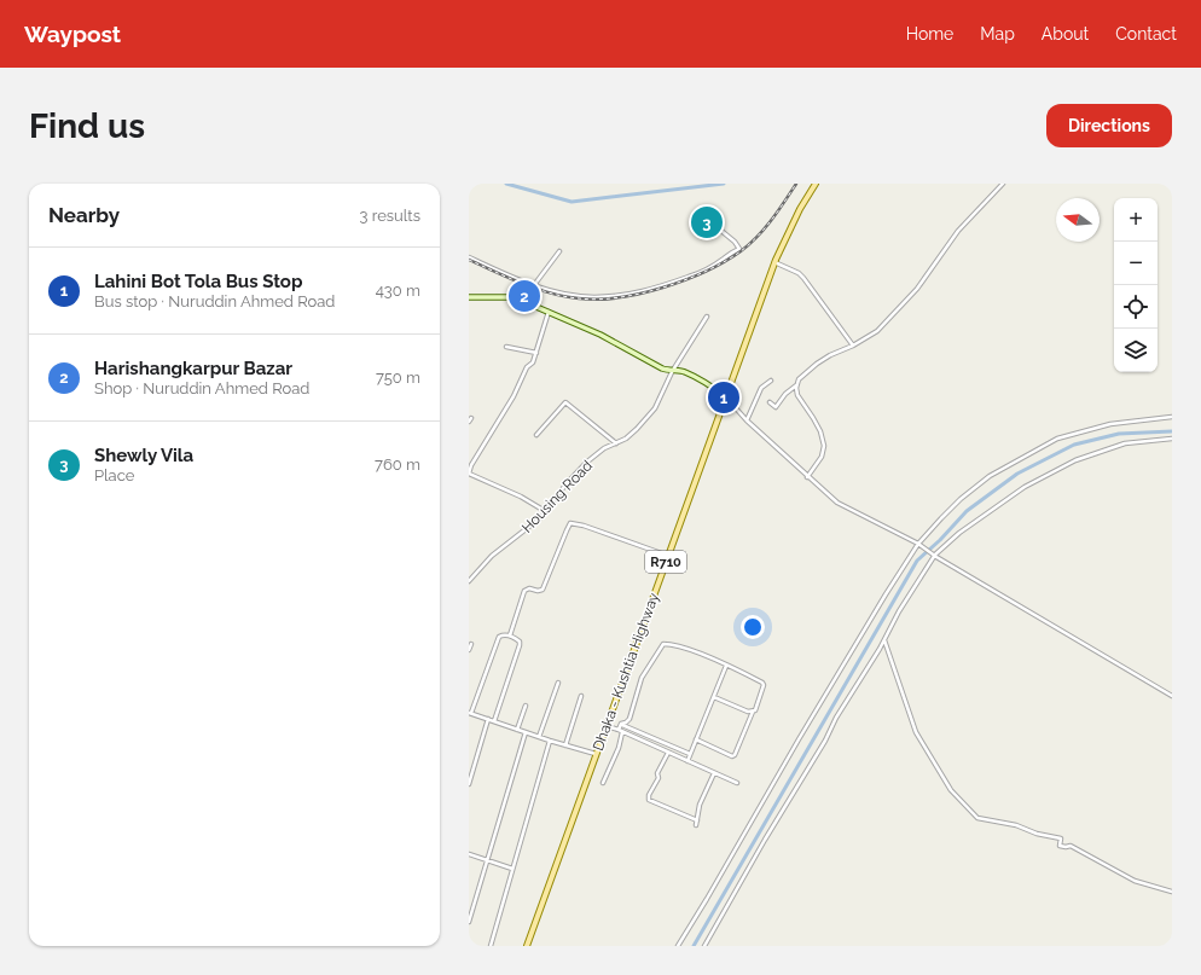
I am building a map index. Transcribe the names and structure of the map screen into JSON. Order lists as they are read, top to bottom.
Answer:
{
  "streets": {
    "main road": ["R710", "Dhaka - Kushtia Highway"],
    "street": ["Housing Road"]
  },
  "north": "left",
  "page": {
    "header": "Waypost",
    "nav": [
      "Home",
      "Map",
      "About",
      "Contact"
    ],
    "buttons": "Directions",
    "title": "Find us",
    "heading": ["Nearby", "3 results"],
    "map_buttons": ["+", "−"],
    "pins": ["3", "2", "1"],
    "list": [
      {
        "mark": "1",
        "name": "Lahini Bot Tola Bus Stop",
        "note": "Bus stop · Nuruddin Ahmed Road",
        "value": "430 m"
      },
      {
        "mark": "2",
        "name": "Harishangkarpur Bazar",
        "note": "Shop · Nuruddin Ahmed Road",
        "value": "750 m"
      },
      {
        "mark": "3",
        "name": "Shewly Vila",
        "note": "Place",
        "value": "760 m"
      }
    ]
  }
}
